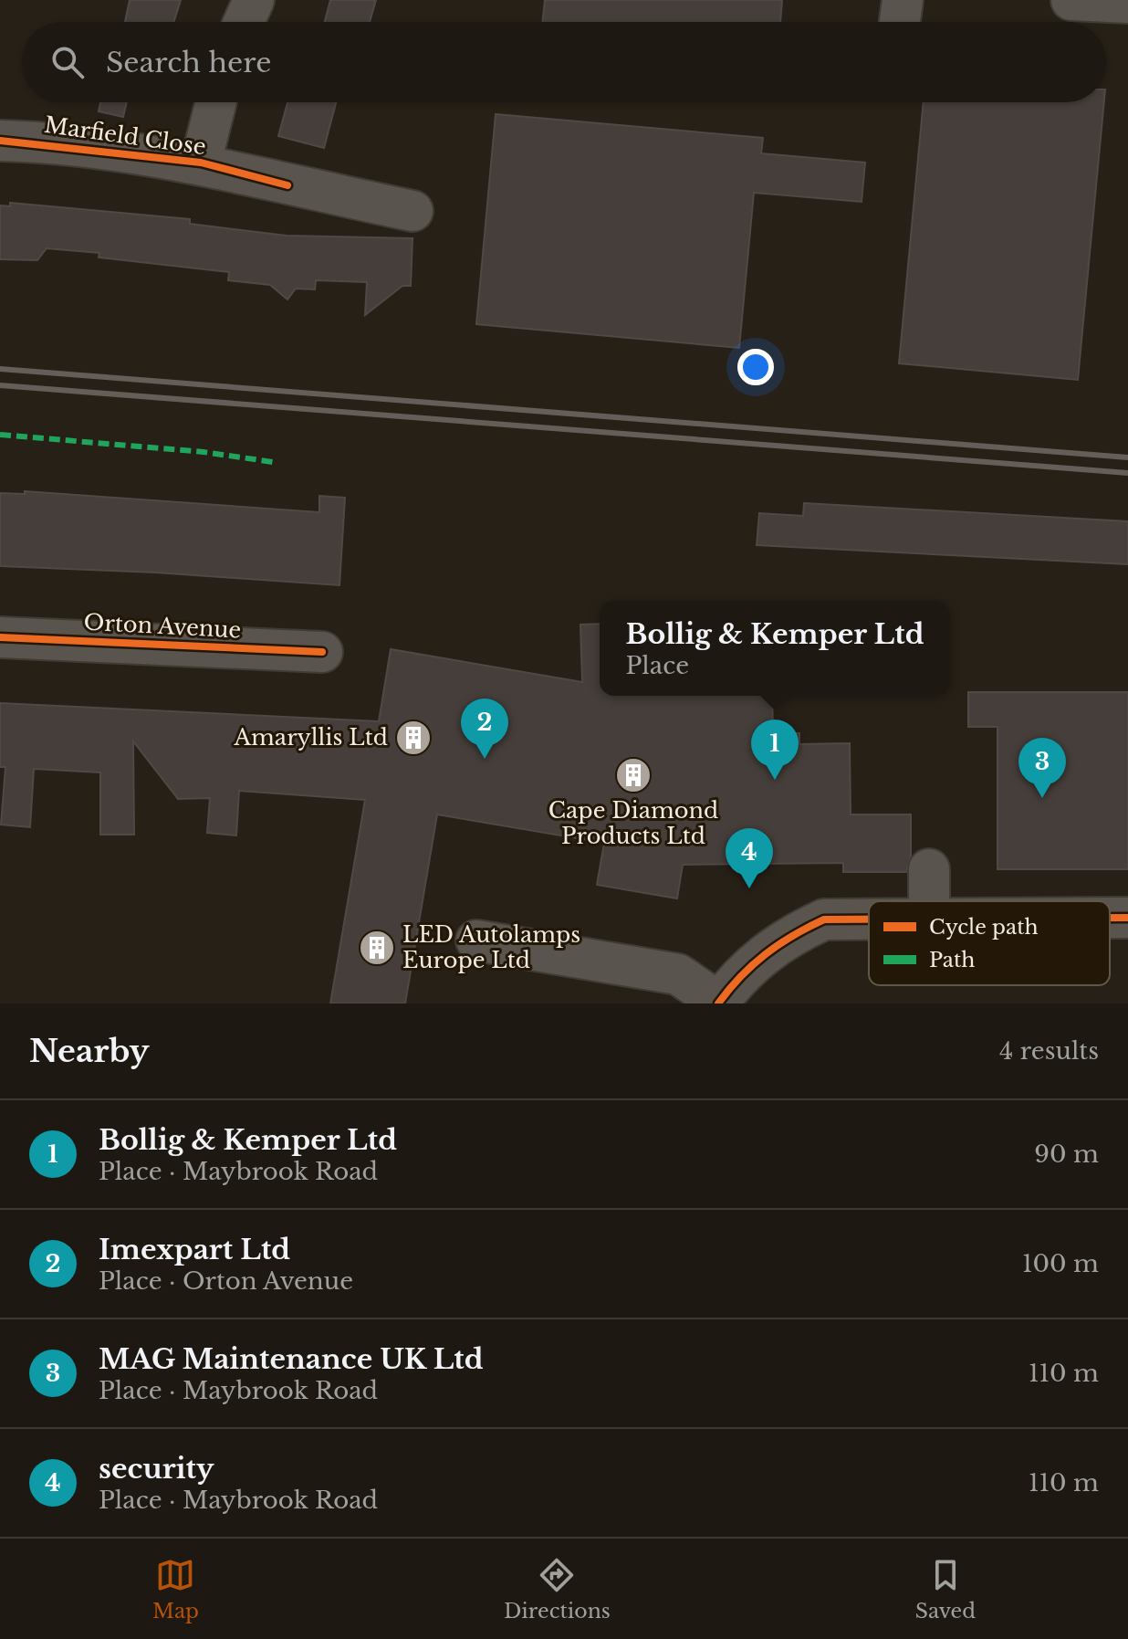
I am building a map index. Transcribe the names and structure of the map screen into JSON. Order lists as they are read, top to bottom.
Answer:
{
  "streets": {
    "street": ["Marfield Close", "Orton Avenue"]
  },
  "places": {
    "building": ["Amaryllis Ltd", "Cape Diamond Products Ltd", "LED Autolamps Europe Ltd"]
  },
  "legend": ["Cycle path", "Path"],
  "page": {
    "search": "Search here",
    "popup": ["Bollig & Kemper Ltd", "Place"],
    "pins": [
      "2",
      "1",
      "3",
      "4"
    ],
    "heading": ["Nearby", "4 results"],
    "list": [
      {
        "mark": "1",
        "name": "Bollig & Kemper Ltd",
        "note": "Place · Maybrook Road",
        "value": "90 m"
      },
      {
        "mark": "2",
        "name": "Imexpart Ltd",
        "note": "Place · Orton Avenue",
        "value": "100 m"
      },
      {
        "mark": "3",
        "name": "MAG Maintenance UK Ltd",
        "note": "Place · Maybrook Road",
        "value": "110 m"
      },
      {
        "mark": "4",
        "name": "security",
        "note": "Place · Maybrook Road",
        "value": "110 m"
      }
    ],
    "nav": ["Map", "Directions", "Saved"]
  }
}
